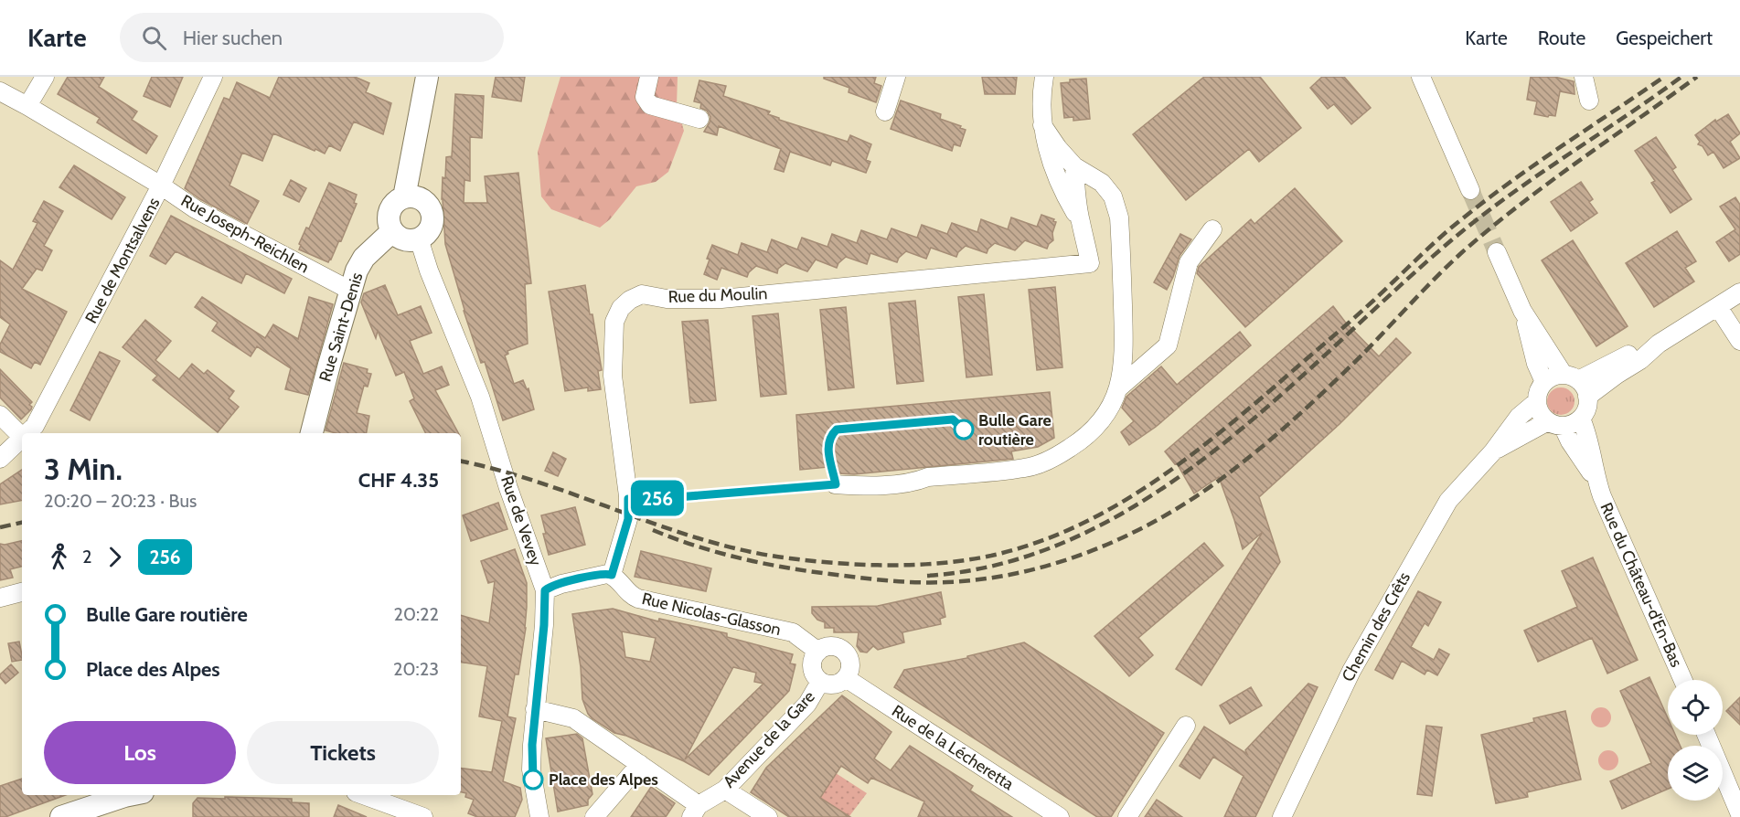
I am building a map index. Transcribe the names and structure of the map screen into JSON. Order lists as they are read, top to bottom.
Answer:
{
  "streets": {
    "main road": ["Rue Saint-Denis"],
    "street": [
      "Rue Joseph-Reichlen",
      "Rue de Montsalvens",
      "Rue du Moulin",
      "Rue de Vevey",
      "Rue du Château-d'En-Bas",
      "Rue Nicolas-Glasson",
      "Chemin des Crêts",
      "Avenue de la Gare",
      "Rue de la Lécheretta"
    ]
  },
  "crossings": [
    ["Rue Joseph-Reichlen", "Rue de Montsalvens"],
    ["Rue Joseph-Reichlen", "Rue Saint-Denis"],
    ["Rue du Moulin", "Rue Nicolas-Glasson"],
    ["Rue Saint-Denis", "Rue de Vevey"],
    ["Rue du Château-d'En-Bas", "Chemin des Crêts"],
    ["Rue Nicolas-Glasson", "Avenue de la Gare"],
    ["Rue Nicolas-Glasson", "Rue de la Lécheretta"],
    ["Avenue de la Gare", "Rue de la Lécheretta"]
  ],
  "places": ["Bulle Gare routière", "Place des Alpes"],
  "lines": ["bus line 256"],
  "page": {
    "header": "Karte",
    "search": "Hier suchen",
    "nav": ["Karte", "Route", "Gespeichert"],
    "on_map": "256",
    "heading": ["3 Min.", "20:20 – 20:23 · Bus", "CHF 4.35"],
    "legs": ["2", "256"],
    "list": [
      {
        "name": "Bulle Gare routière",
        "value": "20:22"
      },
      {
        "name": "Place des Alpes",
        "value": "20:23"
      }
    ],
    "buttons": ["Los", "Tickets"]
  }
}
